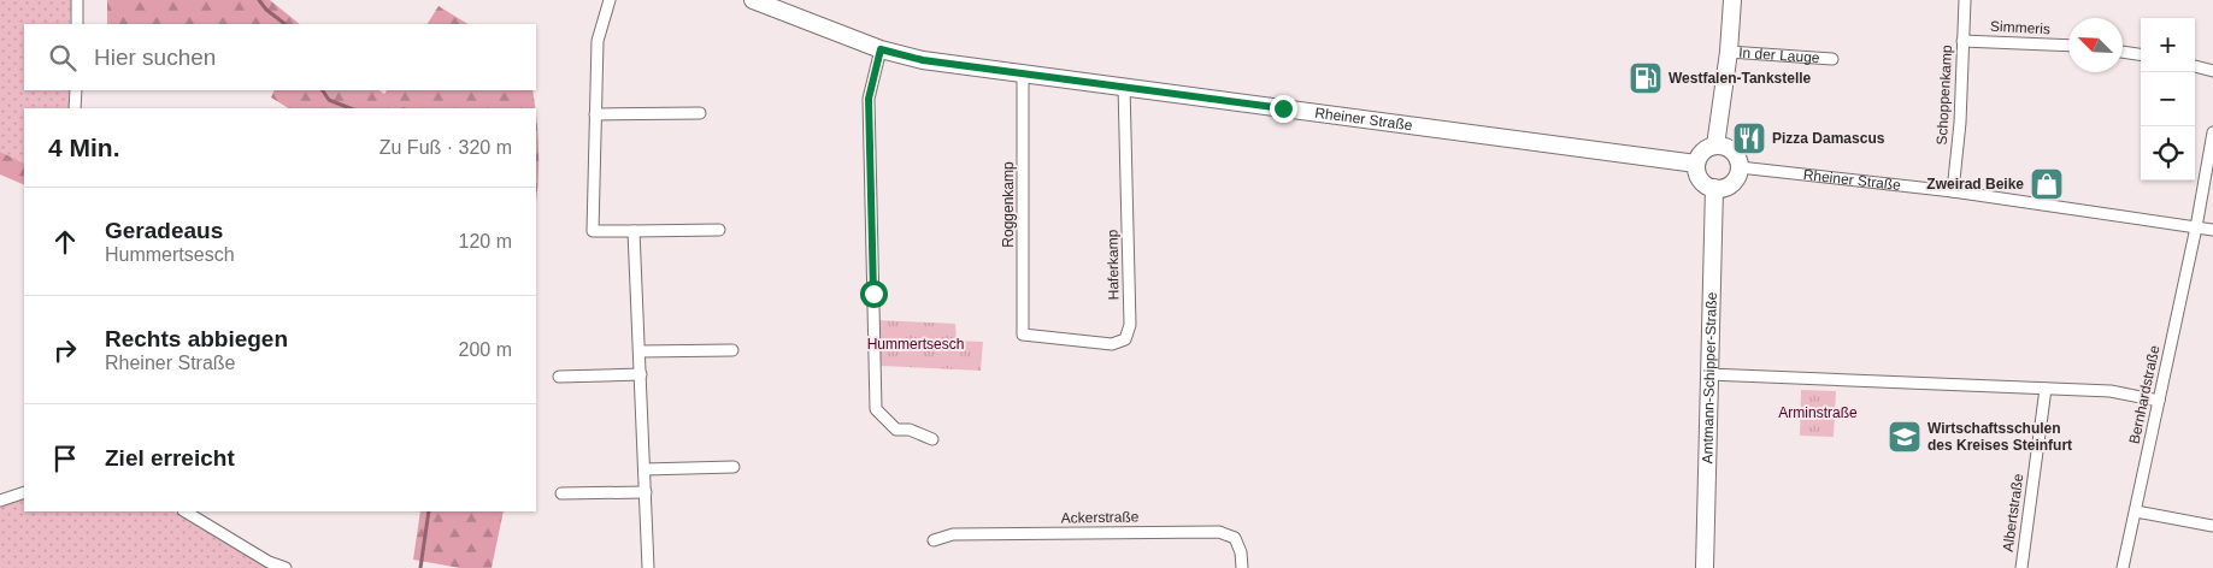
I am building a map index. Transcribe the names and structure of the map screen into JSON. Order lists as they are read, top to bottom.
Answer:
{
  "streets": {
    "street": [
      "Simmeris",
      "In der Lauge",
      "Schoppenkamp",
      "Rheiner Straße",
      "Roggenkamp",
      "Haferkamp",
      "Amtmann-Schipper-Straße",
      "Bernhardstraße",
      "Albertstraße",
      "Ackerstraße"
    ]
  },
  "crossings": [
    ["Simmeris", "Schoppenkamp"],
    ["In der Lauge", "Rheiner Straße"],
    ["In der Lauge", "Amtmann-Schipper-Straße"],
    ["Schoppenkamp", "Rheiner Straße"],
    ["Rheiner Straße", "Roggenkamp"],
    ["Rheiner Straße", "Haferkamp"],
    ["Rheiner Straße", "Amtmann-Schipper-Straße"],
    ["Rheiner Straße", "Bernhardstraße"],
    ["Roggenkamp", "Haferkamp"]
  ],
  "parks": ["Hummertsesch", "Arminstraße"],
  "places": {
    "fuel station": ["Westfalen-Tankstelle"],
    "restaurant": ["Pizza Damascus"],
    "shop": ["Zweirad Beike"],
    "school or university": ["Wirtschaftsschulen des Kreises Steinfurt"]
  },
  "north": "top left",
  "page": {
    "map_buttons": ["+", "−"],
    "search": "Hier suchen",
    "heading": ["4 Min.", "Zu Fuß · 320 m"],
    "list": [
      ["Geradeaus", "Hummertsesch", "120 m"],
      ["Rechts abbiegen", "Rheiner Straße", "200 m"],
      "Ziel erreicht"
    ]
  }
}
